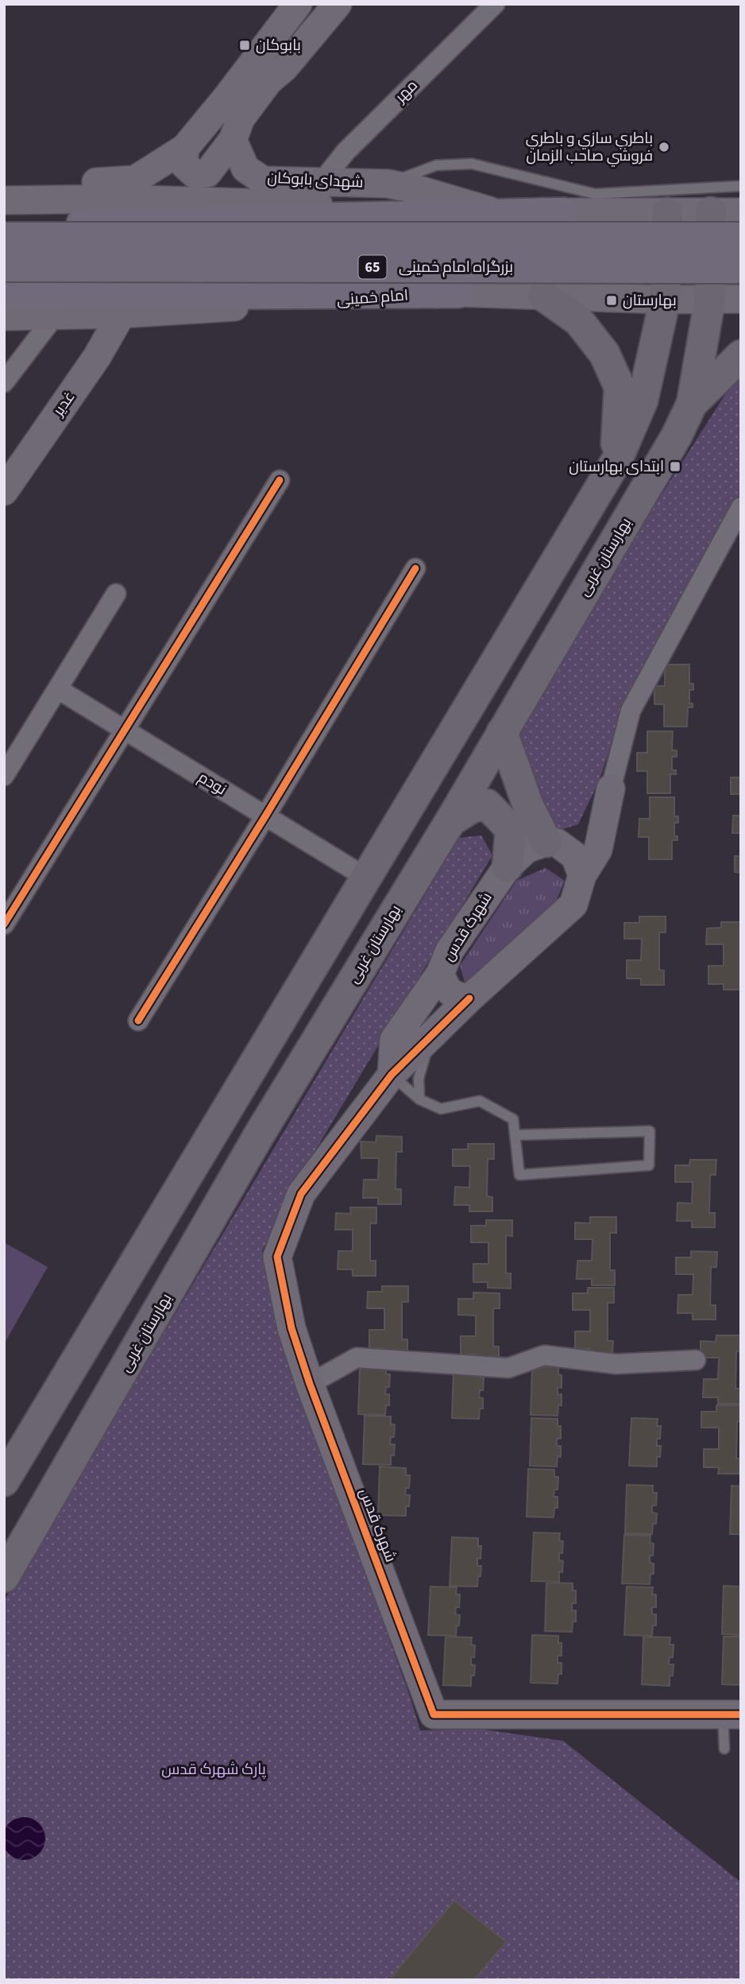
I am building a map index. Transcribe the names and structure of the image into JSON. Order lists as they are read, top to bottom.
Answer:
{
  "streets": {
    "highway": ["65", "بزرگراه امام خمینی"],
    "main road": ["بهارستان غربی"],
    "street": [
      "مهر",
      "شهدای بابوکان",
      "امام خمینی",
      "غدیر",
      "نودم",
      "شهرک قدس"
    ]
  },
  "crossings": [
    ["مهر", "شهدای بابوکان"],
    ["امام خمینی", "غدیر"],
    ["امام خمینی", "بهارستان غربی"]
  ],
  "parks": ["پارک شهرک قدس"],
  "places": {
    "transit": ["بابوکان", "بهارستان", "ابتدای بهارستان"],
    "other": ["باطري سازي و باطري فروشي صاحب الزمان"]
  }
}
